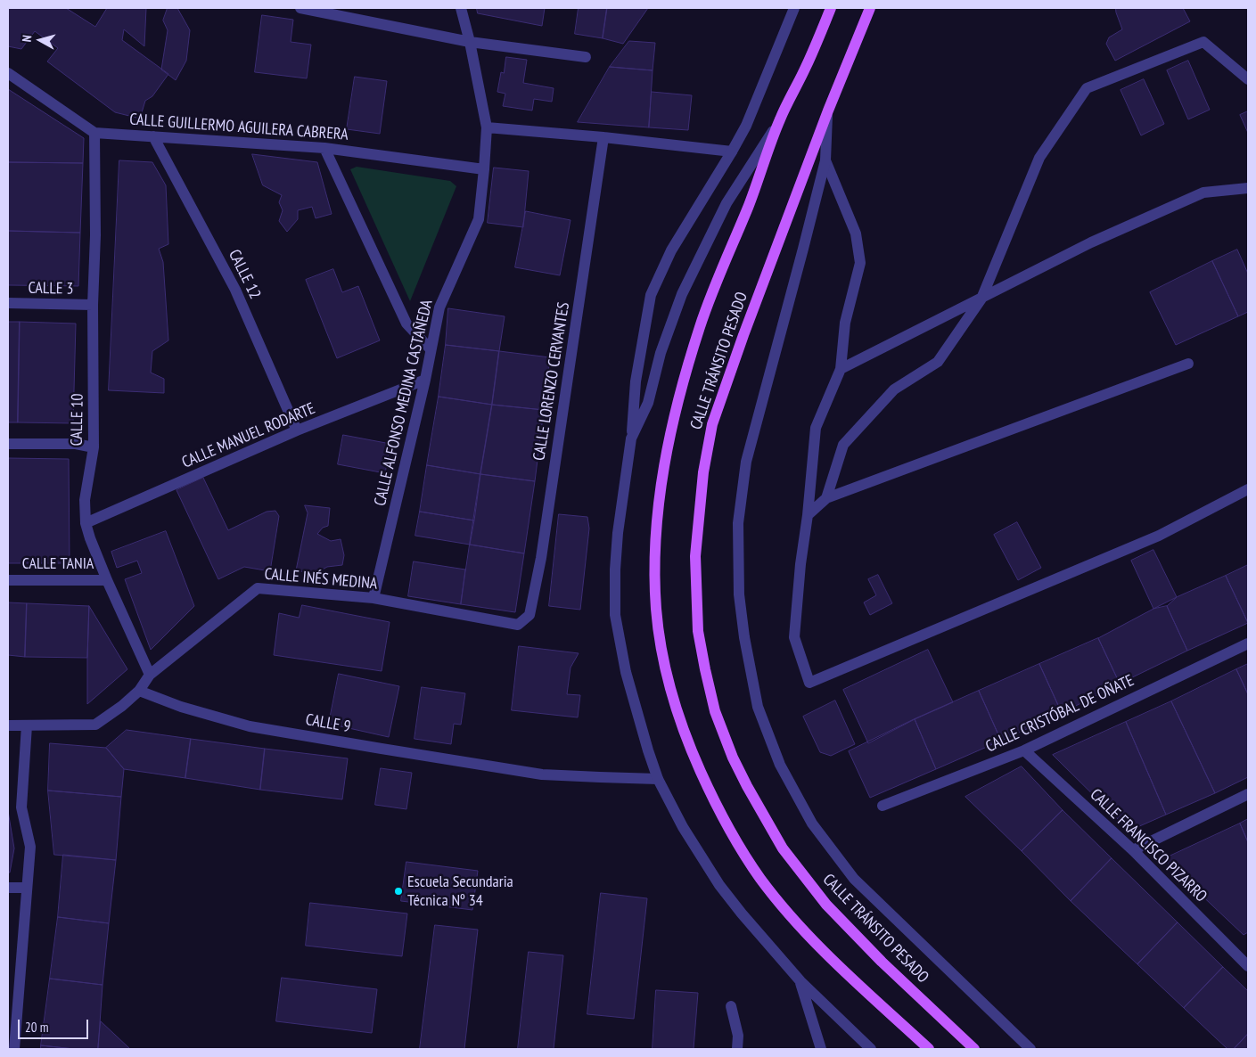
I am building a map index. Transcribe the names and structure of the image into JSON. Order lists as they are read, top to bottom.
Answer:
{
  "streets": {
    "main road": ["CALLE TRÁNSITO PESADO"],
    "street": [
      "CALLE GUILLERMO AGUILERA CABRERA",
      "CALLE 12",
      "CALLE 3",
      "CALLE LORENZO CERVANTES",
      "CALLE ALFONSO MEDINA CASTAÑEDA",
      "CALLE 10",
      "CALLE MANUEL RODARTE",
      "CALLE TANIA",
      "CALLE INÉS MEDINA",
      "CALLE CRISTÓBAL DE OÑATE",
      "CALLE 9",
      "CALLE FRANCISCO PIZARRO"
    ]
  },
  "crossings": [
    ["CALLE GUILLERMO AGUILERA CABRERA", "CALLE 12"],
    ["CALLE GUILLERMO AGUILERA CABRERA", "CALLE ALFONSO MEDINA CASTAÑEDA"],
    ["CALLE GUILLERMO AGUILERA CABRERA", "CALLE 10"],
    ["CALLE 12", "CALLE MANUEL RODARTE"],
    ["CALLE 3", "CALLE 10"],
    ["CALLE LORENZO CERVANTES", "CALLE INÉS MEDINA"],
    ["CALLE ALFONSO MEDINA CASTAÑEDA", "CALLE MANUEL RODARTE"],
    ["CALLE ALFONSO MEDINA CASTAÑEDA", "CALLE INÉS MEDINA"],
    ["CALLE 10", "CALLE MANUEL RODARTE"],
    ["CALLE 10", "CALLE TANIA"],
    ["CALLE 10", "CALLE INÉS MEDINA"],
    ["CALLE CRISTÓBAL DE OÑATE", "CALLE FRANCISCO PIZARRO"]
  ],
  "places": ["Escuela Secundaria Técnica Nº 34"],
  "scale_bar": "20 m",
  "north": "left"
}
